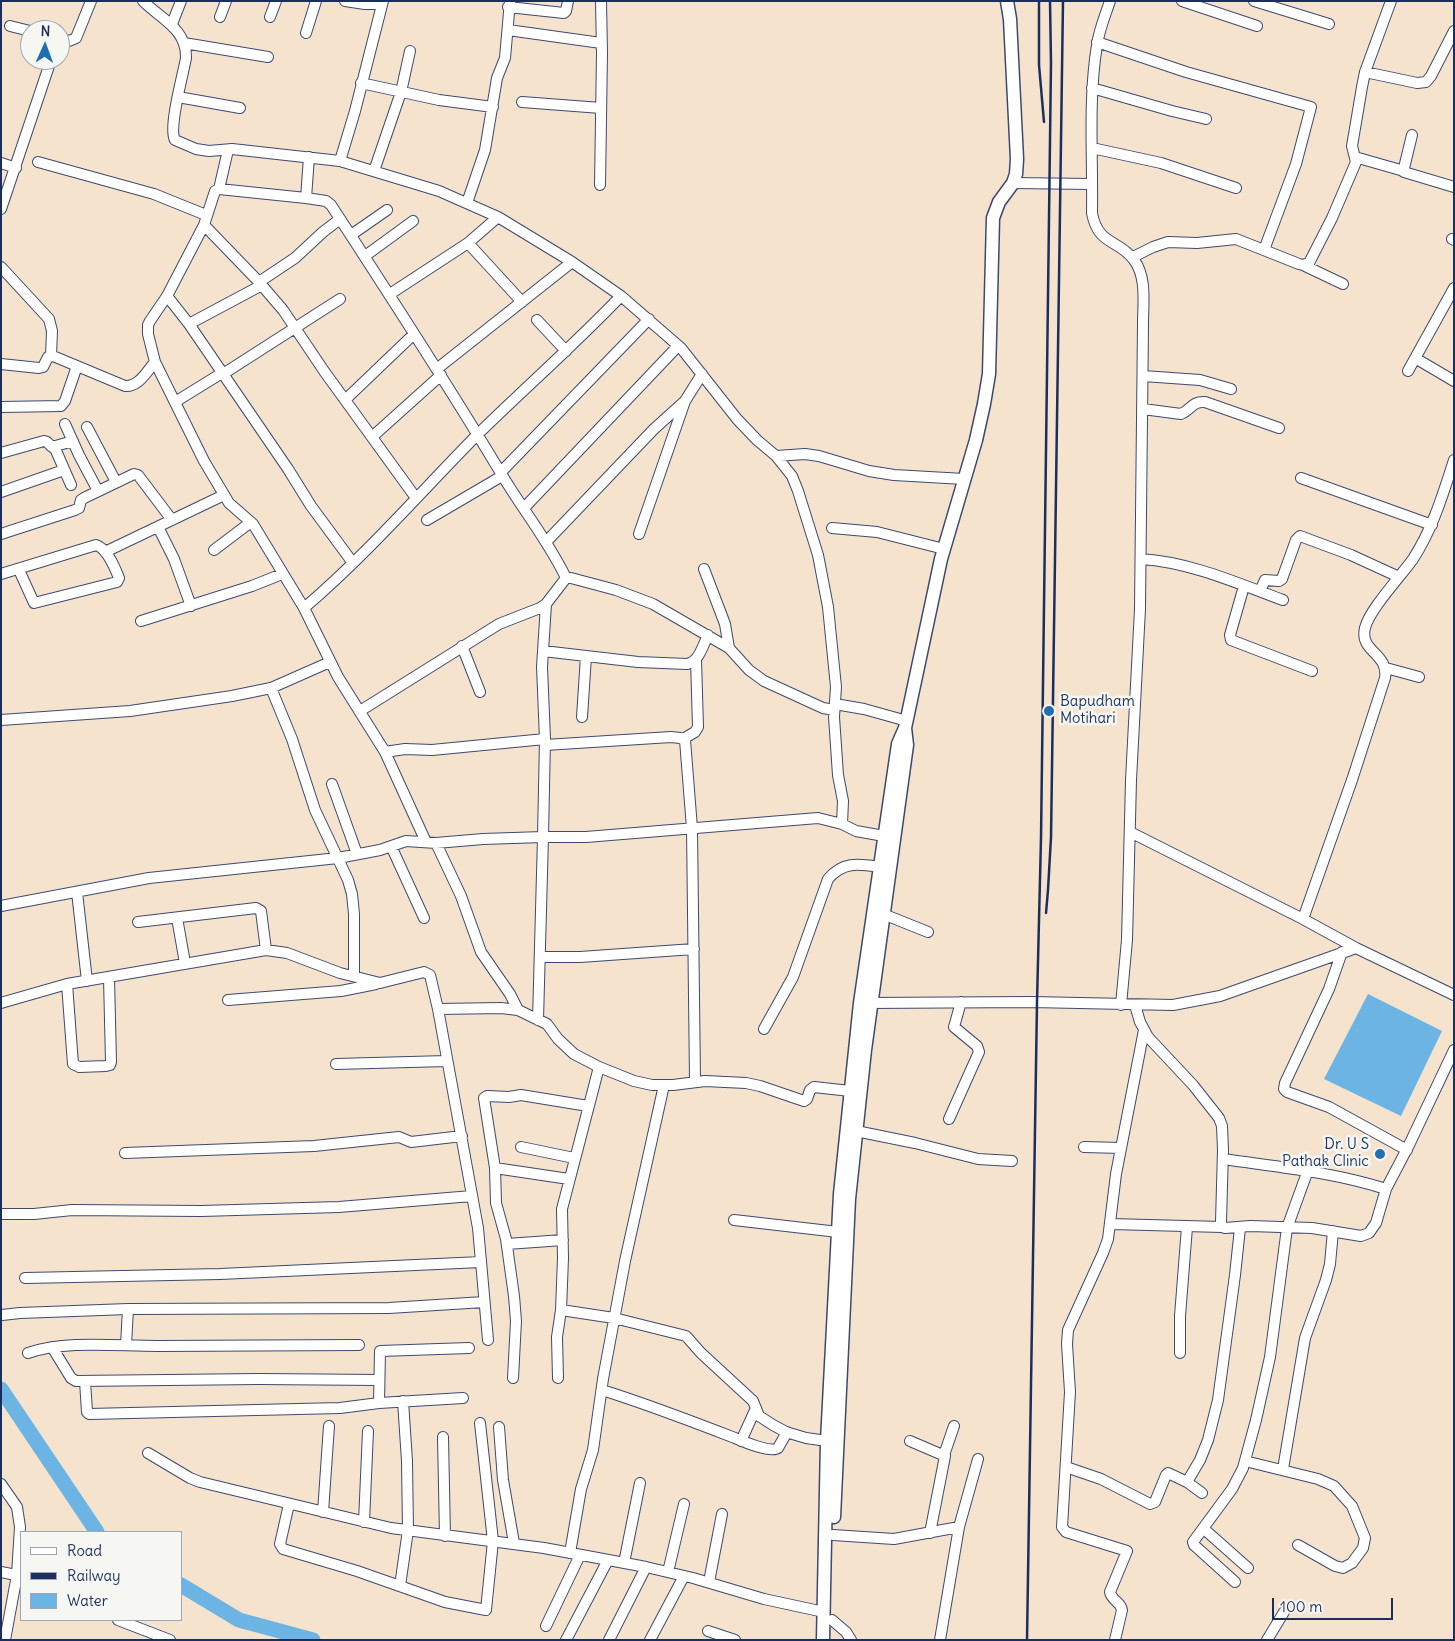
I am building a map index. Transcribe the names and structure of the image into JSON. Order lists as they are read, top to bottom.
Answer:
{
  "places": ["Bapudham Motihari", "Dr. U S Pathak Clinic"],
  "legend": ["Road", "Railway", "Water"],
  "scale_bar": "100 m",
  "north": "top"
}
